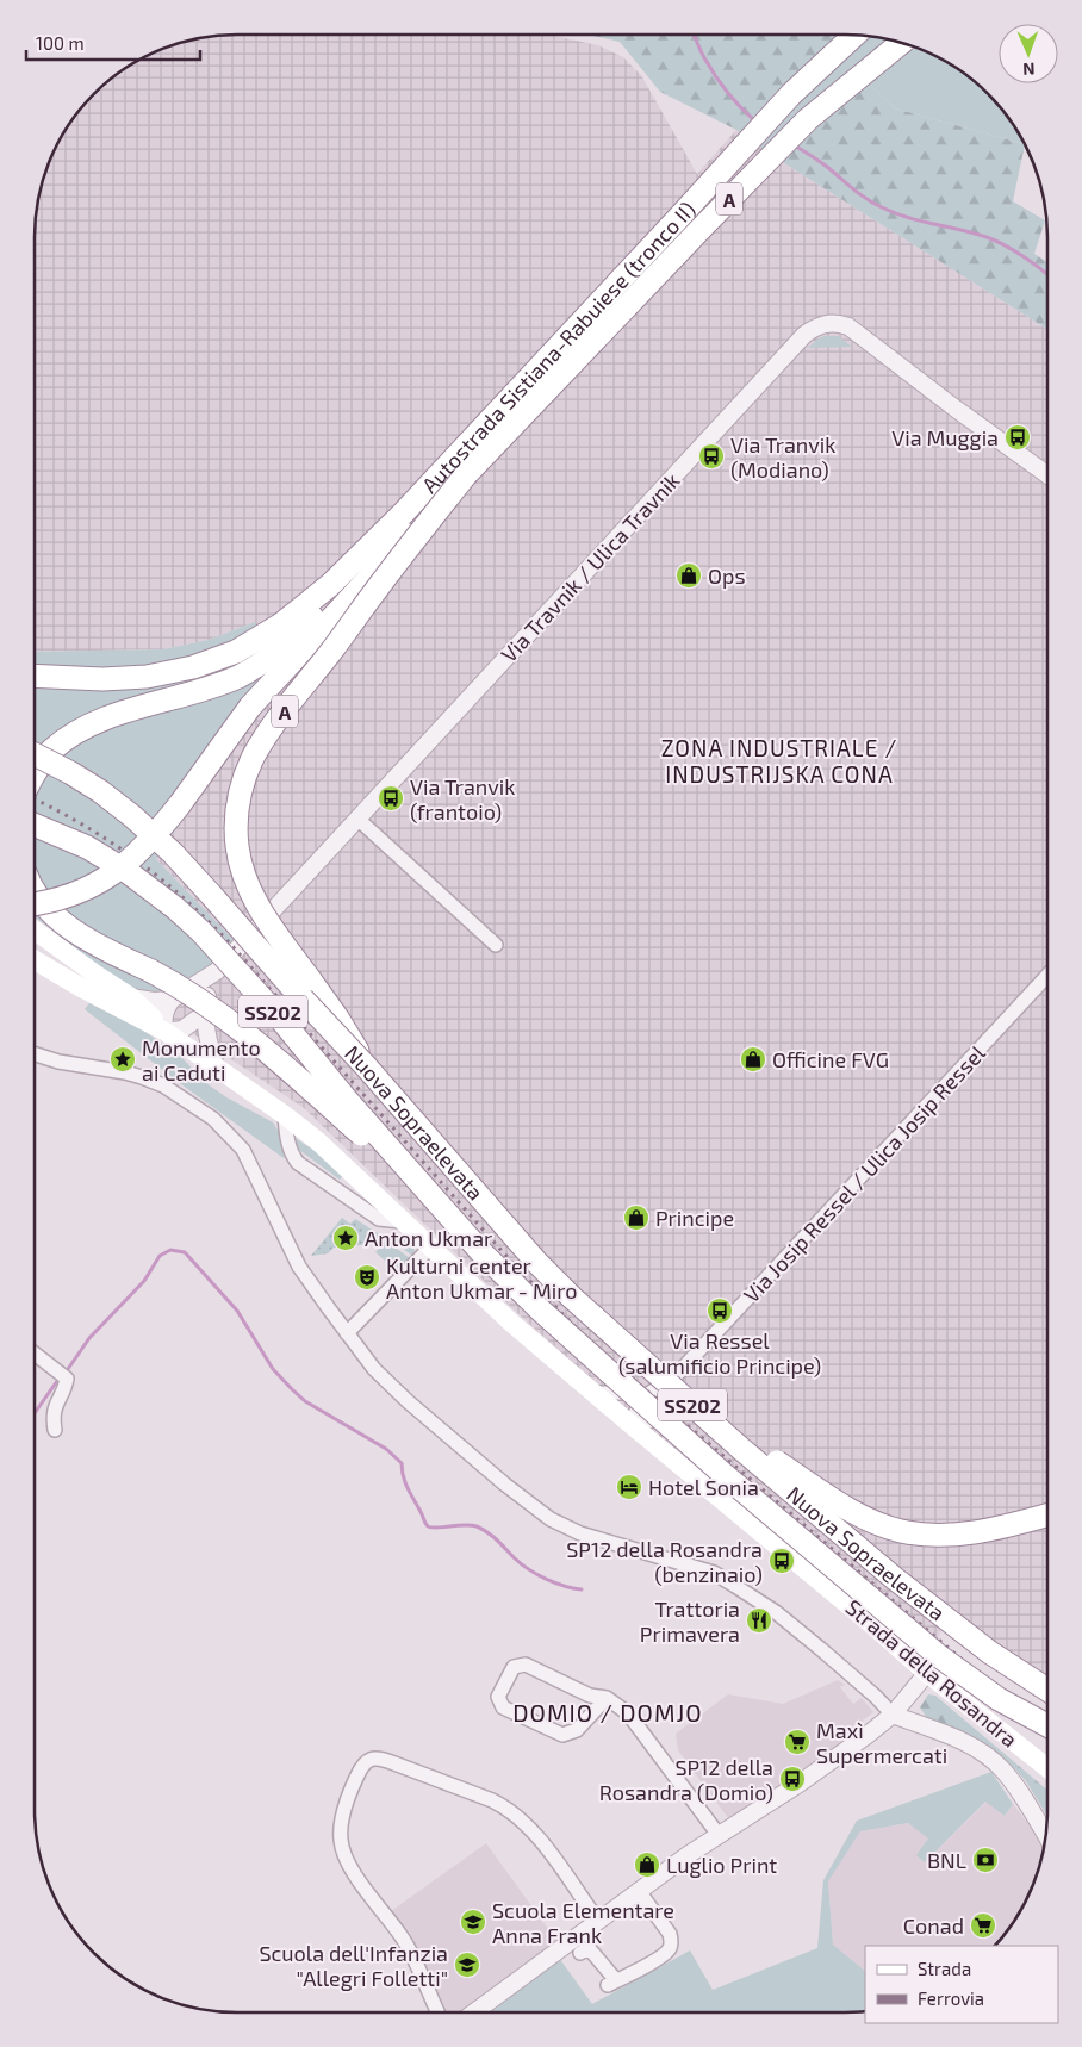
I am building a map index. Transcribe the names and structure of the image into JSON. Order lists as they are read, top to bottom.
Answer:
{
  "streets": {
    "highway": [
      "A",
      "Autostrada Sistiana-Rabuiese (tronco II)",
      "SS202",
      "Nuova Sopraelevata"
    ],
    "main road": ["Strada della Rosandra"],
    "street": ["Via Travnik / Ulica Travnik", "Via Josip Ressel / Ulica Josip Ressel"]
  },
  "crossings": [
    ["A", "Autostrada Sistiana-Rabuiese (tronco II)"],
    ["A", "Nuova Sopraelevata"],
    ["Via Travnik / Ulica Travnik", "Strada della Rosandra"],
    ["Via Josip Ressel / Ulica Josip Ressel", "Strada della Rosandra"]
  ],
  "districts": ["ZONA INDUSTRIALE / INDUSTRIJSKA CONA", "DOMIO / DOMJO"],
  "places": {
    "bus stop": [
      "Via Muggia",
      "Via Tranvik (Modiano)",
      "Via Tranvik (frantoio)",
      "Via Ressel (salumificio Principe)",
      "SP12 della Rosandra (benzinaio)",
      "SP12 della Rosandra (Domio)"
    ],
    "shop": [
      "Ops",
      "Officine FVG",
      "Principe",
      "Luglio Print"
    ],
    "place": ["Monumento ai Caduti", "Anton Ukmar"],
    "theatre": ["Kulturni center Anton Ukmar - Miro"],
    "hotel": ["Hotel Sonia"],
    "restaurant": ["Trattoria Primavera"],
    "supermarket": ["Maxì Supermercati", "Conad"],
    "bank": ["BNL"],
    "school or university": ["Scuola Elementare Anna Frank", "Scuola dell'Infanzia \"Allegri Folletti\""]
  },
  "legend": ["Strada", "Ferrovia"],
  "scale_bar": "100 m",
  "north": "bottom"
}
